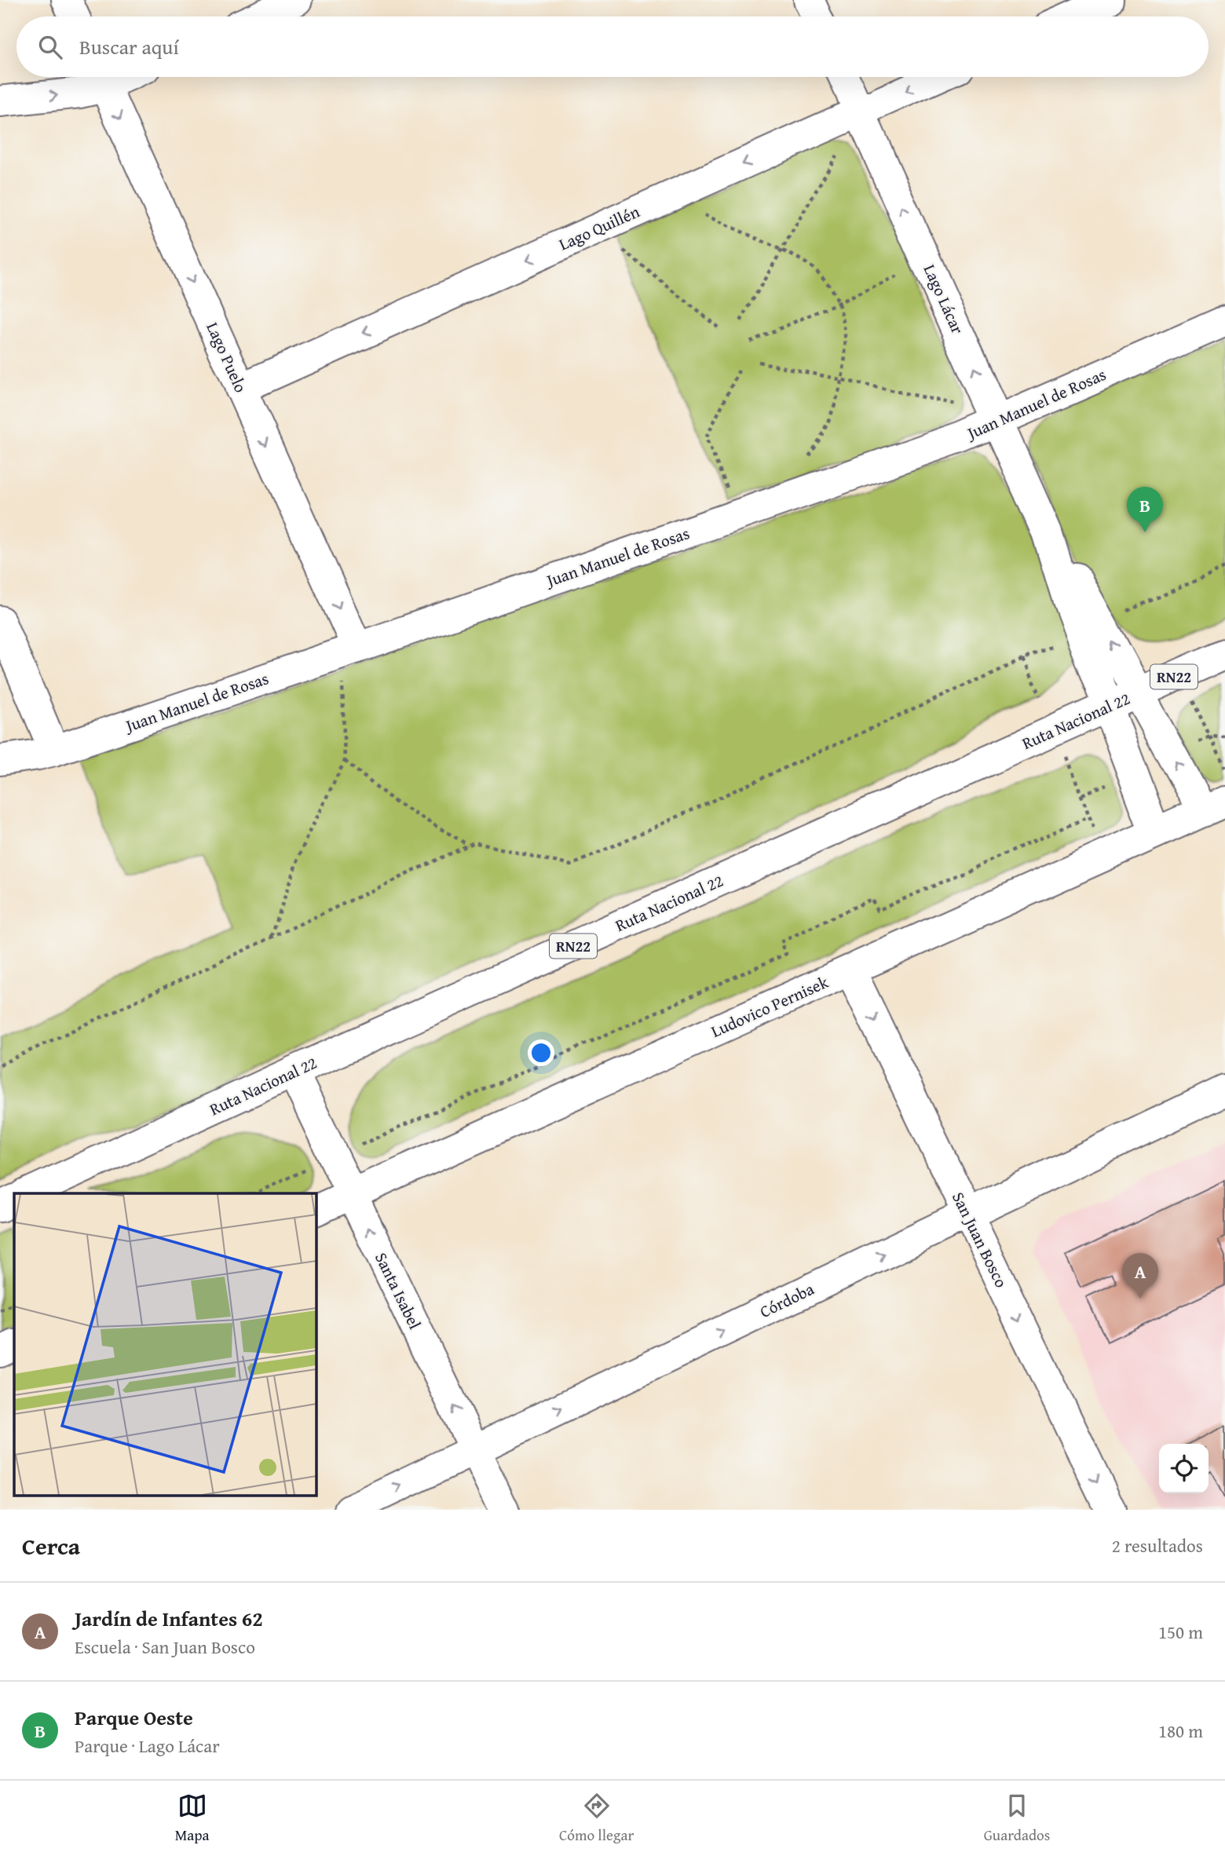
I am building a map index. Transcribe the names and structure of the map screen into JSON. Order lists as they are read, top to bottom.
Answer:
{
  "streets": {
    "main road": [
      "Lago Quillén",
      "Lago Lácar",
      "Lago Puelo",
      "Juan Manuel de Rosas",
      "RN22",
      "Ruta Nacional 22",
      "Ludovico Pernisek",
      "San Juan Bosco",
      "Santa Isabel",
      "Córdoba"
    ]
  },
  "crossings": [
    ["Lago Quillén", "Lago Lácar"],
    ["Lago Quillén", "Lago Puelo"],
    ["Lago Lácar", "Juan Manuel de Rosas"],
    ["Lago Lácar", "Ruta Nacional 22"],
    ["Lago Lácar", "Ludovico Pernisek"],
    ["Lago Puelo", "Juan Manuel de Rosas"],
    ["Ruta Nacional 22", "Santa Isabel"],
    ["Ludovico Pernisek", "San Juan Bosco"],
    ["Ludovico Pernisek", "Santa Isabel"],
    ["San Juan Bosco", "Córdoba"],
    ["Santa Isabel", "Córdoba"]
  ],
  "one_way": [
    "Lago Quillén",
    "Lago Puelo",
    "San Juan Bosco",
    "Santa Isabel",
    "Córdoba"
  ],
  "page": {
    "search": "Buscar aquí",
    "pins": ["B", "A"],
    "heading": ["Cerca", "2 resultados"],
    "list": [
      {
        "mark": "A",
        "name": "Jardín de Infantes 62",
        "note": "Escuela · San Juan Bosco",
        "value": "150 m"
      },
      {
        "mark": "B",
        "name": "Parque Oeste",
        "note": "Parque · Lago Lácar",
        "value": "180 m"
      }
    ],
    "nav": ["Mapa", "Cómo llegar", "Guardados"]
  }
}
